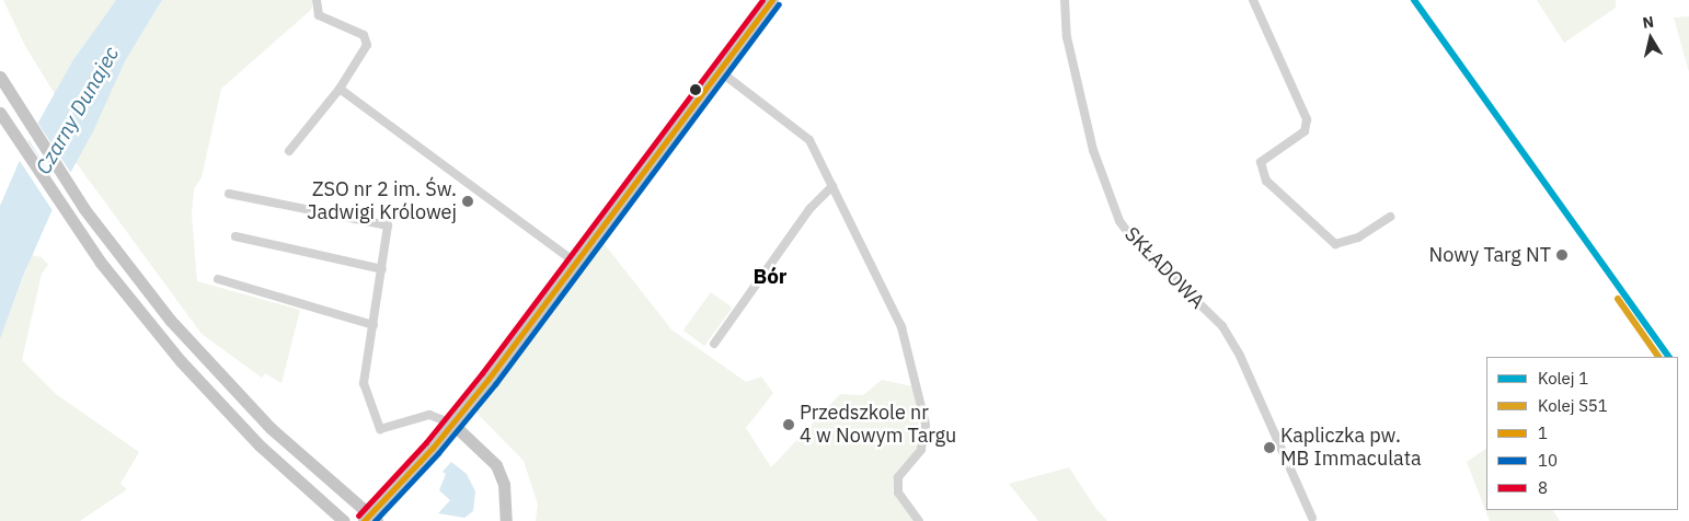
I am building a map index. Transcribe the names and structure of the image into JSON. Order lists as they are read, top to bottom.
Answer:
{
  "streets": {
    "street": ["SKŁADOWA"]
  },
  "districts": ["Bór"],
  "water": ["Czarny Dunajec"],
  "places": [
    "ZSO nr 2 im. Św. Jadwigi Królowej",
    "Nowy Targ NT",
    "Przedszkole nr 4 w Nowym Targu",
    "Kapliczka pw. MB Immaculata"
  ],
  "lines": [
    "rail line 1",
    "transit line 1",
    "transit line 8",
    "transit line 10",
    "rail line S51"
  ],
  "legend": [
    "Kolej 1",
    "Kolej S51",
    "1",
    "10",
    "8"
  ],
  "north": "top"
}
